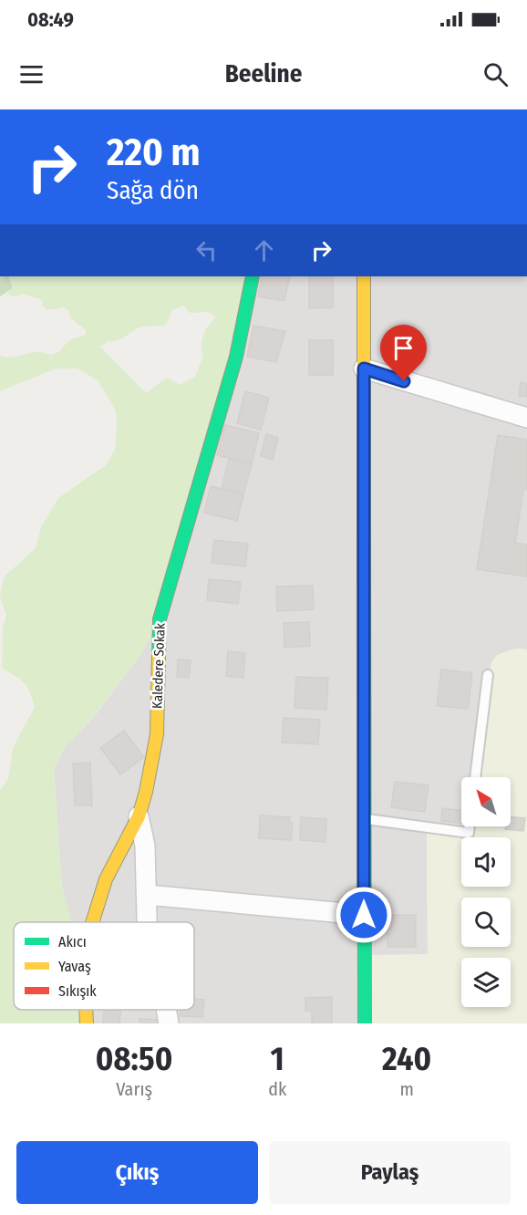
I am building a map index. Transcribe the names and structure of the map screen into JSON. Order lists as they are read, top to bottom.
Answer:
{
  "streets": {
    "street": ["Kaledere Sokak"]
  },
  "legend": ["Akıcı", "Yavaş", "Sıkışık"],
  "north": "top left",
  "page": {
    "status": "08:49",
    "header": "Beeline",
    "turn": ["220 m", "Sağa dön"],
    "eta": [
      "08:50",
      "Varış",
      "1",
      "dk",
      "240",
      "m"
    ],
    "buttons": ["Çıkış", "Paylaş"]
  }
}
